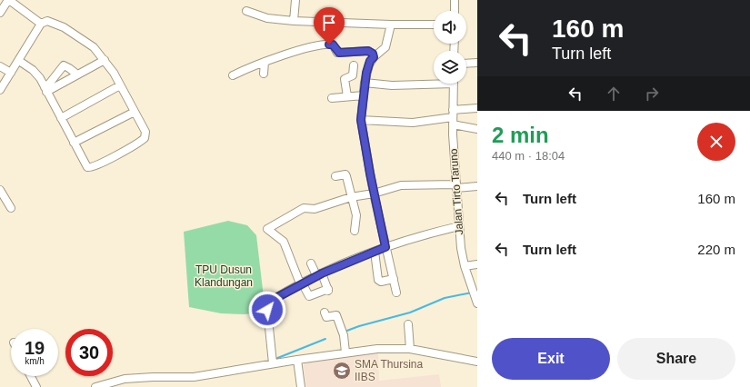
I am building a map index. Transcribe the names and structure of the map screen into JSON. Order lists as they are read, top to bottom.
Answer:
{
  "streets": {
    "street": ["Jalan Tirto Taruno"]
  },
  "parks": ["TPU Dusun Klandungan"],
  "places": {
    "school or university": ["SMA Thursina IIBS"]
  },
  "page": {
    "turn": ["160 m", "Turn left"],
    "heading": ["2 min", "440 m · 18:04"],
    "list": [
      {
        "name": "Turn left",
        "value": "160 m"
      },
      {
        "name": "Turn left",
        "value": "220 m"
      }
    ],
    "speed": "19 km/h",
    "limit": "30",
    "buttons": ["Exit", "Share"]
  }
}
